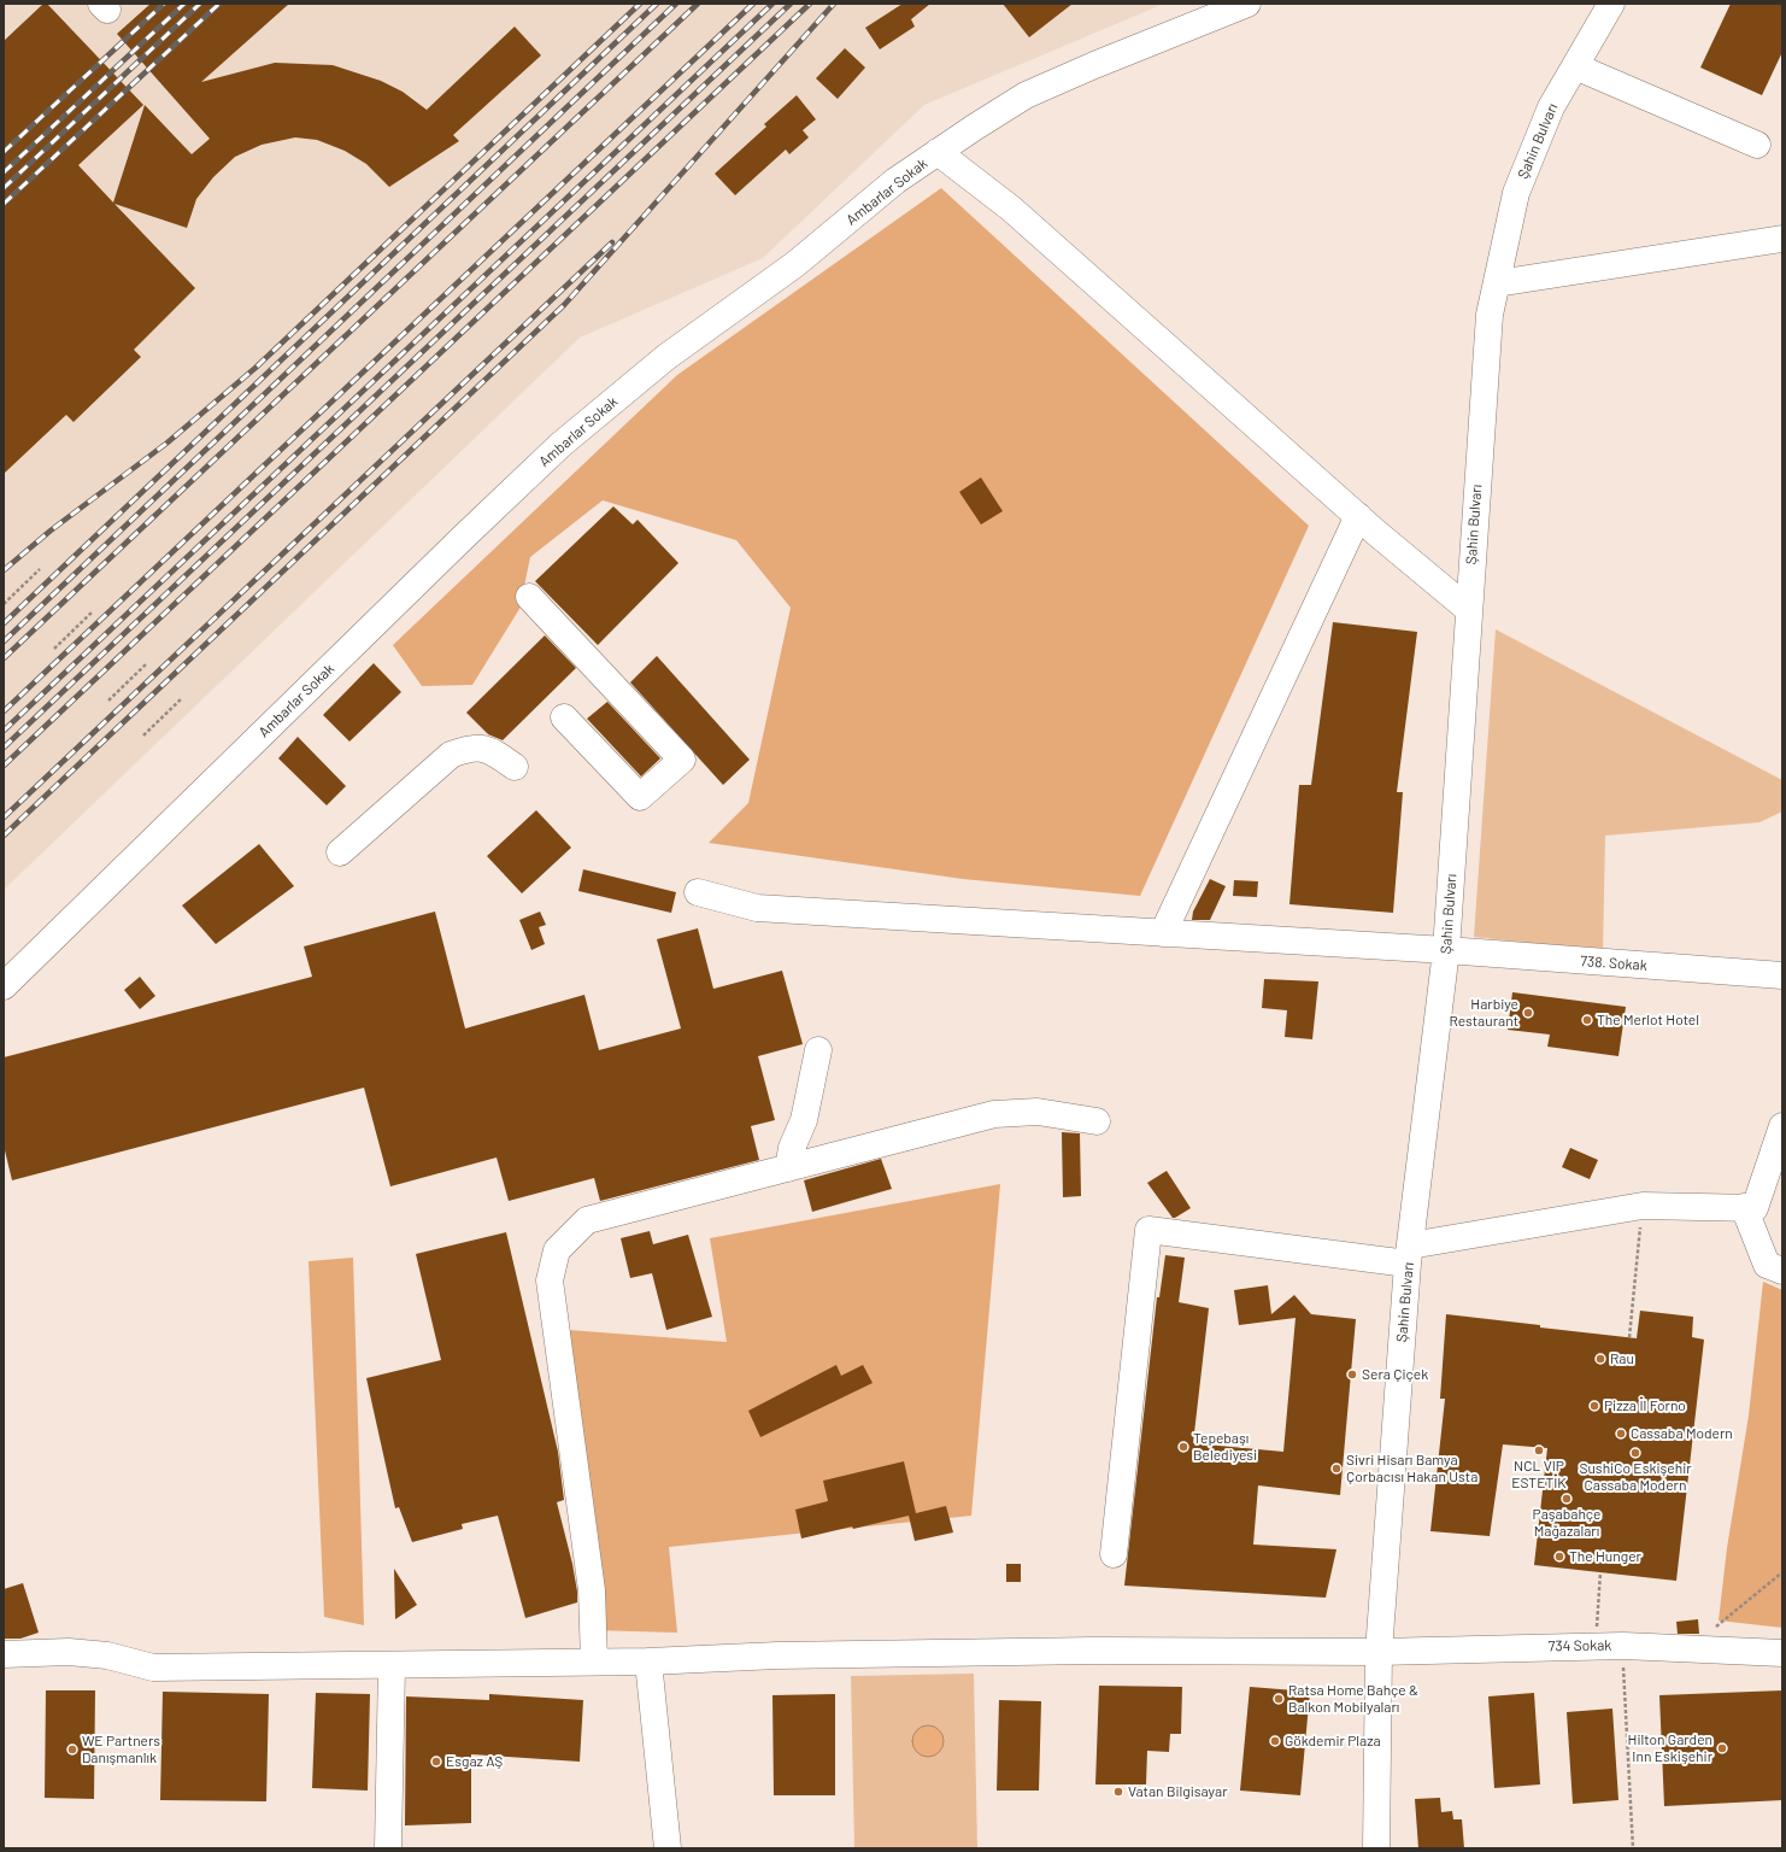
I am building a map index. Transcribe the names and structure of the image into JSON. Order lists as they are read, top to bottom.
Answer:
{
  "streets": {
    "street": [
      "Şahin Bulvarı",
      "Ambarlar Sokak",
      "738. Sokak",
      "734 Sokak"
    ]
  },
  "crossings": [
    ["Şahin Bulvarı", "738. Sokak"],
    ["Şahin Bulvarı", "734 Sokak"]
  ],
  "places": [
    "Harbiye Restaurant",
    "The Merlot Hotel",
    "Rau",
    "Sera Çiçek",
    "Pizza İl Forno",
    "Cassaba Modern",
    "Tepebaşı Belediyesi",
    "NCL VIP ESTETİK",
    "SushiCo Eskişehir Cassaba Modern",
    "Sivri Hisarı Bamya Çorbacısı Hakan Usta",
    "Paşabahçe Mağazaları",
    "The Hunger",
    "Ratsa Home Bahçe & Balkon Mobilyaları",
    "Gökdemir Plaza",
    "Hilton Garden Inn Eskişehir",
    "WE Partners Danışmanlık",
    "Esgaz AŞ",
    "Vatan Bilgisayar"
  ]
}
